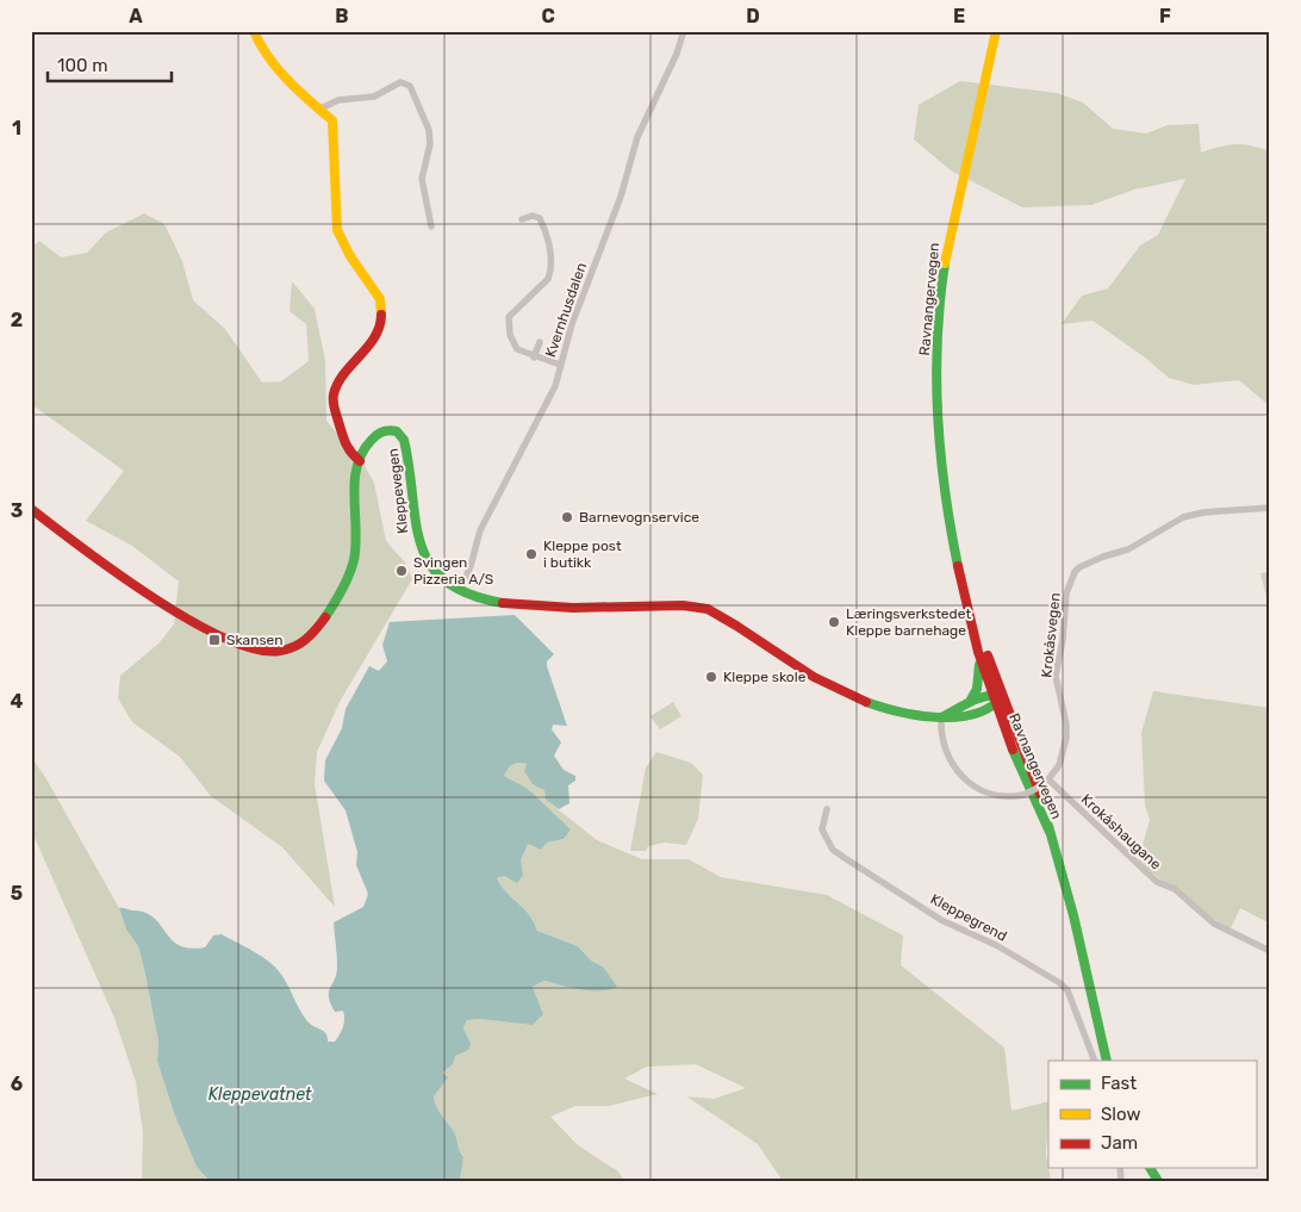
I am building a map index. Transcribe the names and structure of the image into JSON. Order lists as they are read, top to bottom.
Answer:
{
  "streets": {
    "main road": ["Ravnangervegen", "Kleppevegen"],
    "street": [
      "Kvernhusdalen",
      "Krokåsvegen",
      "Krokåshaugane",
      "Kleppegrend"
    ]
  },
  "crossings": [
    ["Ravnangervegen", "Kleppevegen"],
    ["Kvernhusdalen", "Kleppevegen"],
    ["Krokåsvegen", "Krokåshaugane"]
  ],
  "water": ["Kleppevatnet"],
  "places": {
    "other": [
      "Barnevognservice",
      "Kleppe post i butikk",
      "Svingen Pizzeria A/S",
      "Læringsverkstedet Kleppe barnehage",
      "Kleppe skole"
    ],
    "transit": ["Skansen"]
  },
  "legend": ["Fast", "Slow", "Jam"],
  "scale_bar": "100 m",
  "grid": {
    "columns": [
      "A",
      "B",
      "C",
      "D",
      "E",
      "F"
    ],
    "rows": [
      "1",
      "2",
      "3",
      "4",
      "5",
      "6"
    ]
  }
}
